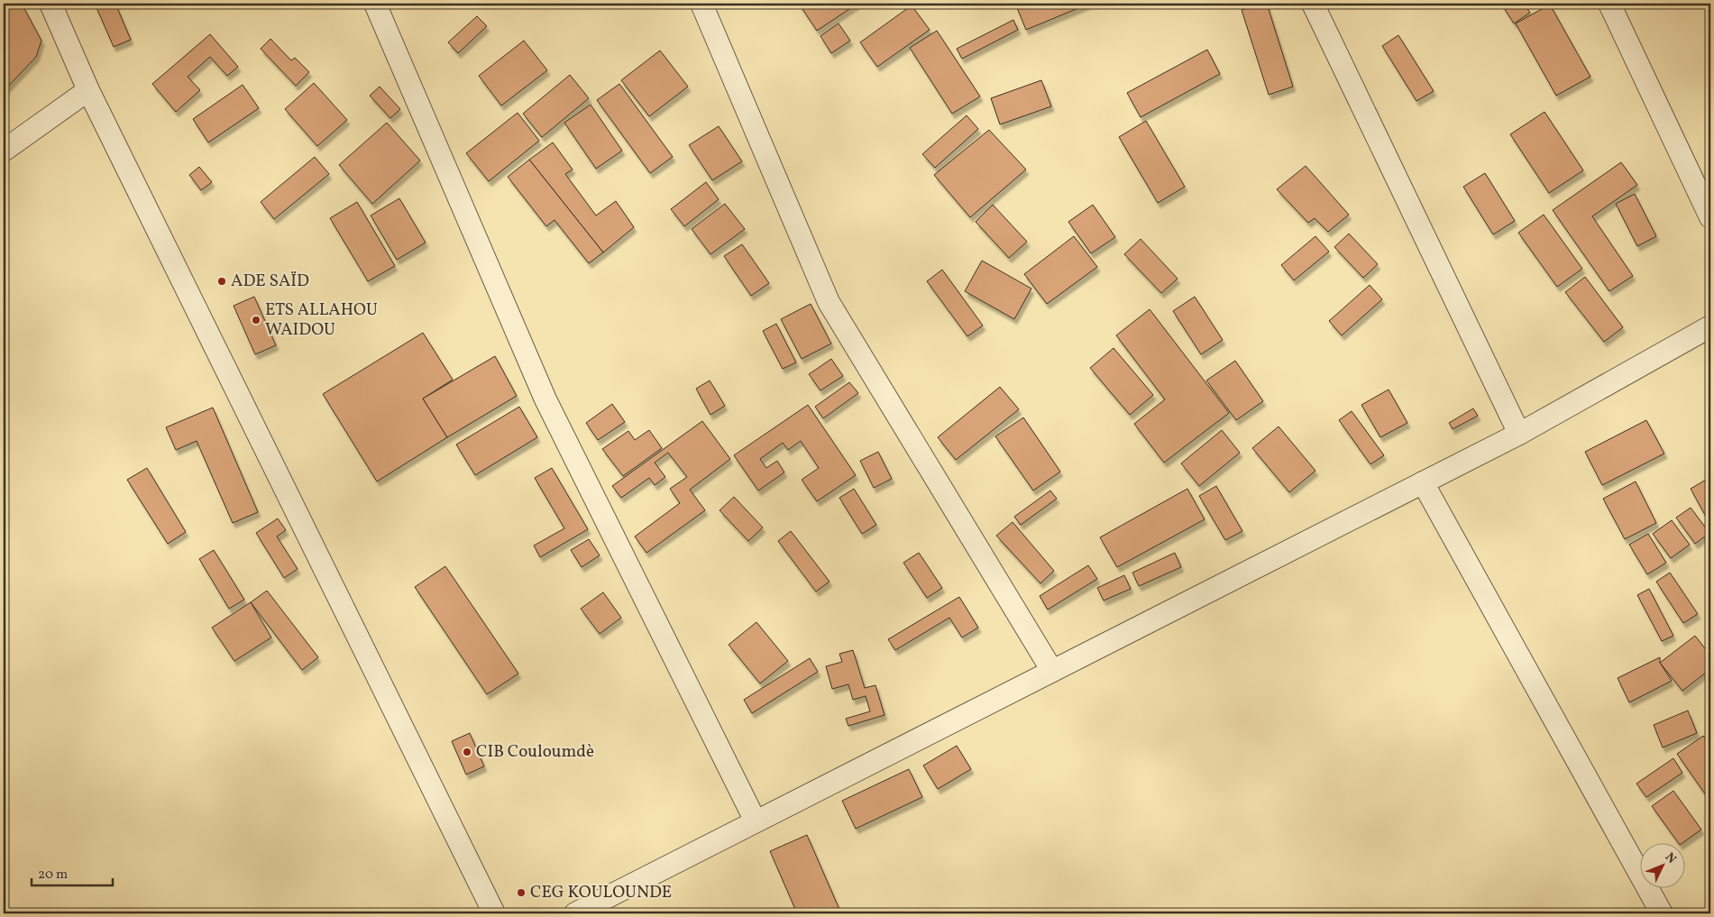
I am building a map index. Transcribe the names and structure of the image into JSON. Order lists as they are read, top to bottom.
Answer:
{
  "places": [
    "ADE SAÏD",
    "ETS ALLAHOU WAIDOU",
    "CIB Couloumdè",
    "CEG KOULOUNDE"
  ],
  "scale_bar": "20 m",
  "north": "top right"
}
